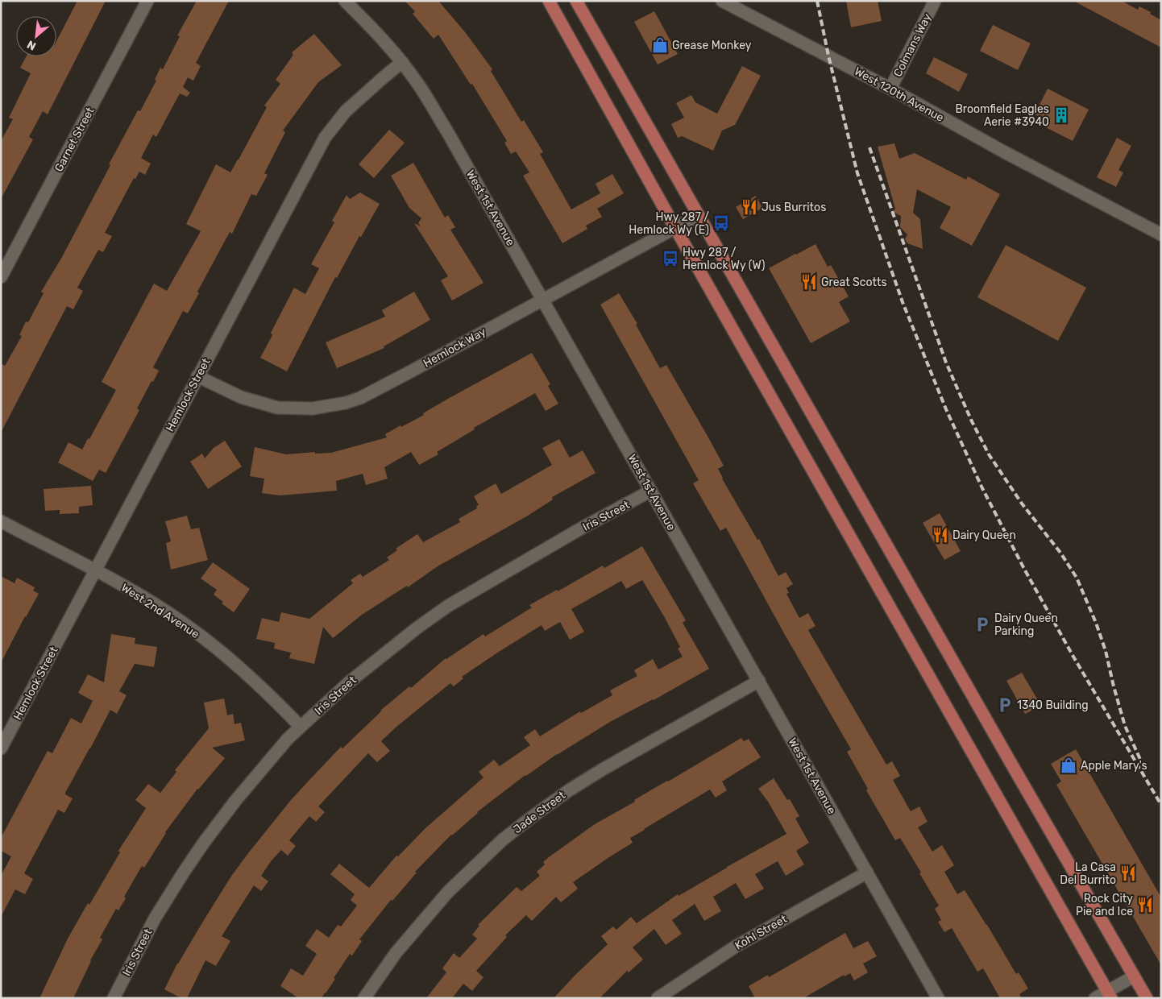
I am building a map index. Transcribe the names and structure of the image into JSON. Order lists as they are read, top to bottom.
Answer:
{
  "streets": {
    "street": [
      "Colmans Way",
      "West 120th Avenue",
      "Garnet Street",
      "West 1st Avenue",
      "Hemlock Way",
      "Hemlock Street",
      "Iris Street",
      "West 2nd Avenue",
      "Jade Street",
      "Kohl Street"
    ]
  },
  "crossings": [
    ["Colmans Way", "West 120th Avenue"],
    ["West 1st Avenue", "Hemlock Way"],
    ["West 1st Avenue", "Hemlock Street"],
    ["West 1st Avenue", "Iris Street"],
    ["West 1st Avenue", "Jade Street"],
    ["West 1st Avenue", "Kohl Street"],
    ["Hemlock Way", "Hemlock Street"],
    ["Hemlock Street", "West 2nd Avenue"],
    ["Iris Street", "West 2nd Avenue"]
  ],
  "places": {
    "shop": ["Grease Monkey", "Apple Mary's"],
    "building": ["Broomfield Eagles Aerie #3940"],
    "restaurant": [
      "Jus Burritos",
      "Great Scotts",
      "Dairy Queen",
      "La Casa Del Burrito",
      "Rock City Pie and Ice"
    ],
    "bus stop": ["Hwy 287 / Hemlock Wy (E)", "Hwy 287 / Hemlock Wy (W)"],
    "parking": ["Dairy Queen Parking", "1340 Building"]
  },
  "north": "bottom left"
}
